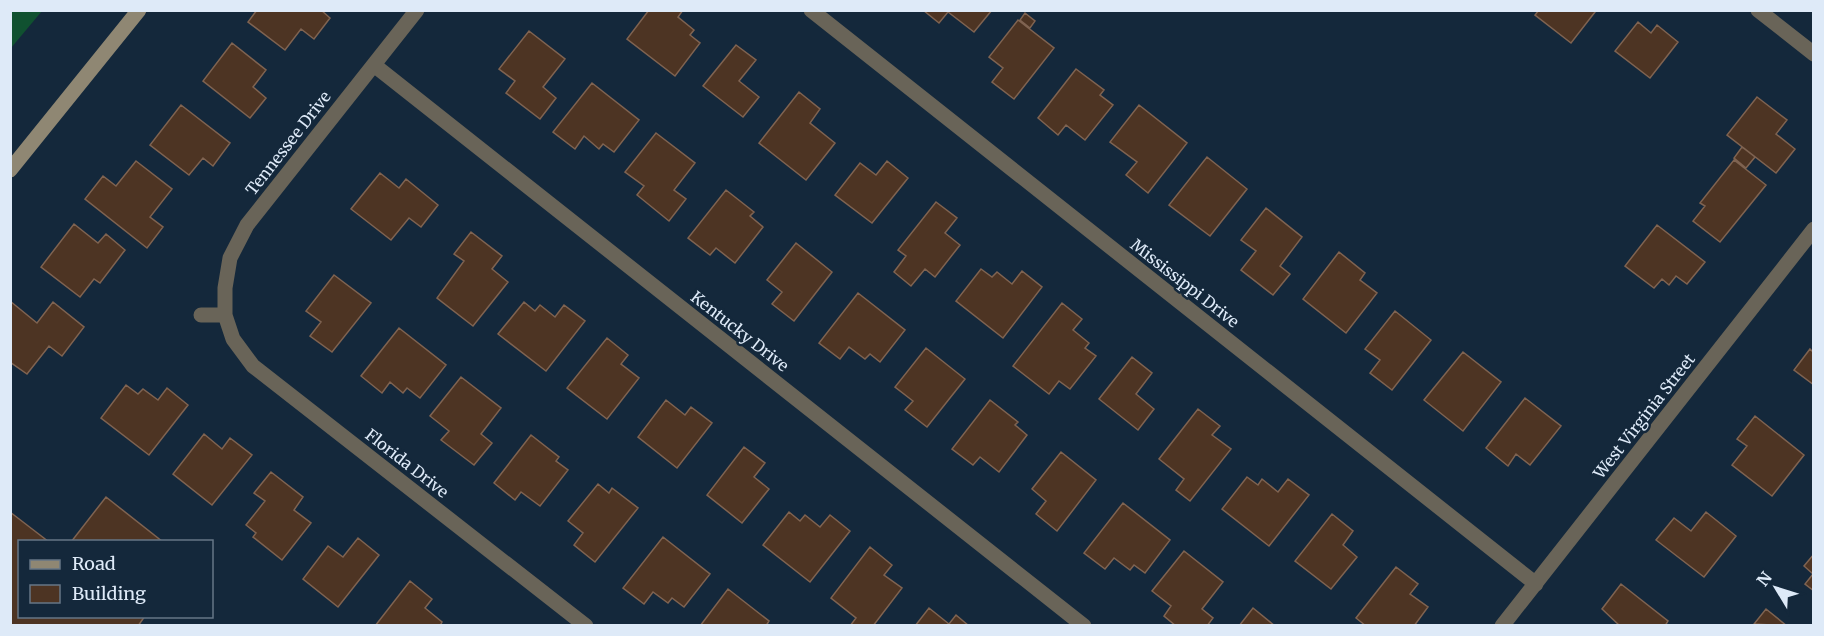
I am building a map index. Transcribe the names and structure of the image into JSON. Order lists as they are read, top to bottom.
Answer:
{
  "streets": {
    "street": [
      "Tennessee Drive",
      "Mississippi Drive",
      "Kentucky Drive",
      "West Virginia Street",
      "Florida Drive"
    ]
  },
  "crossings": [
    ["Tennessee Drive", "Kentucky Drive"],
    ["Tennessee Drive", "Florida Drive"],
    ["Mississippi Drive", "West Virginia Street"]
  ],
  "legend": ["Road", "Building"],
  "north": "top left"
}
